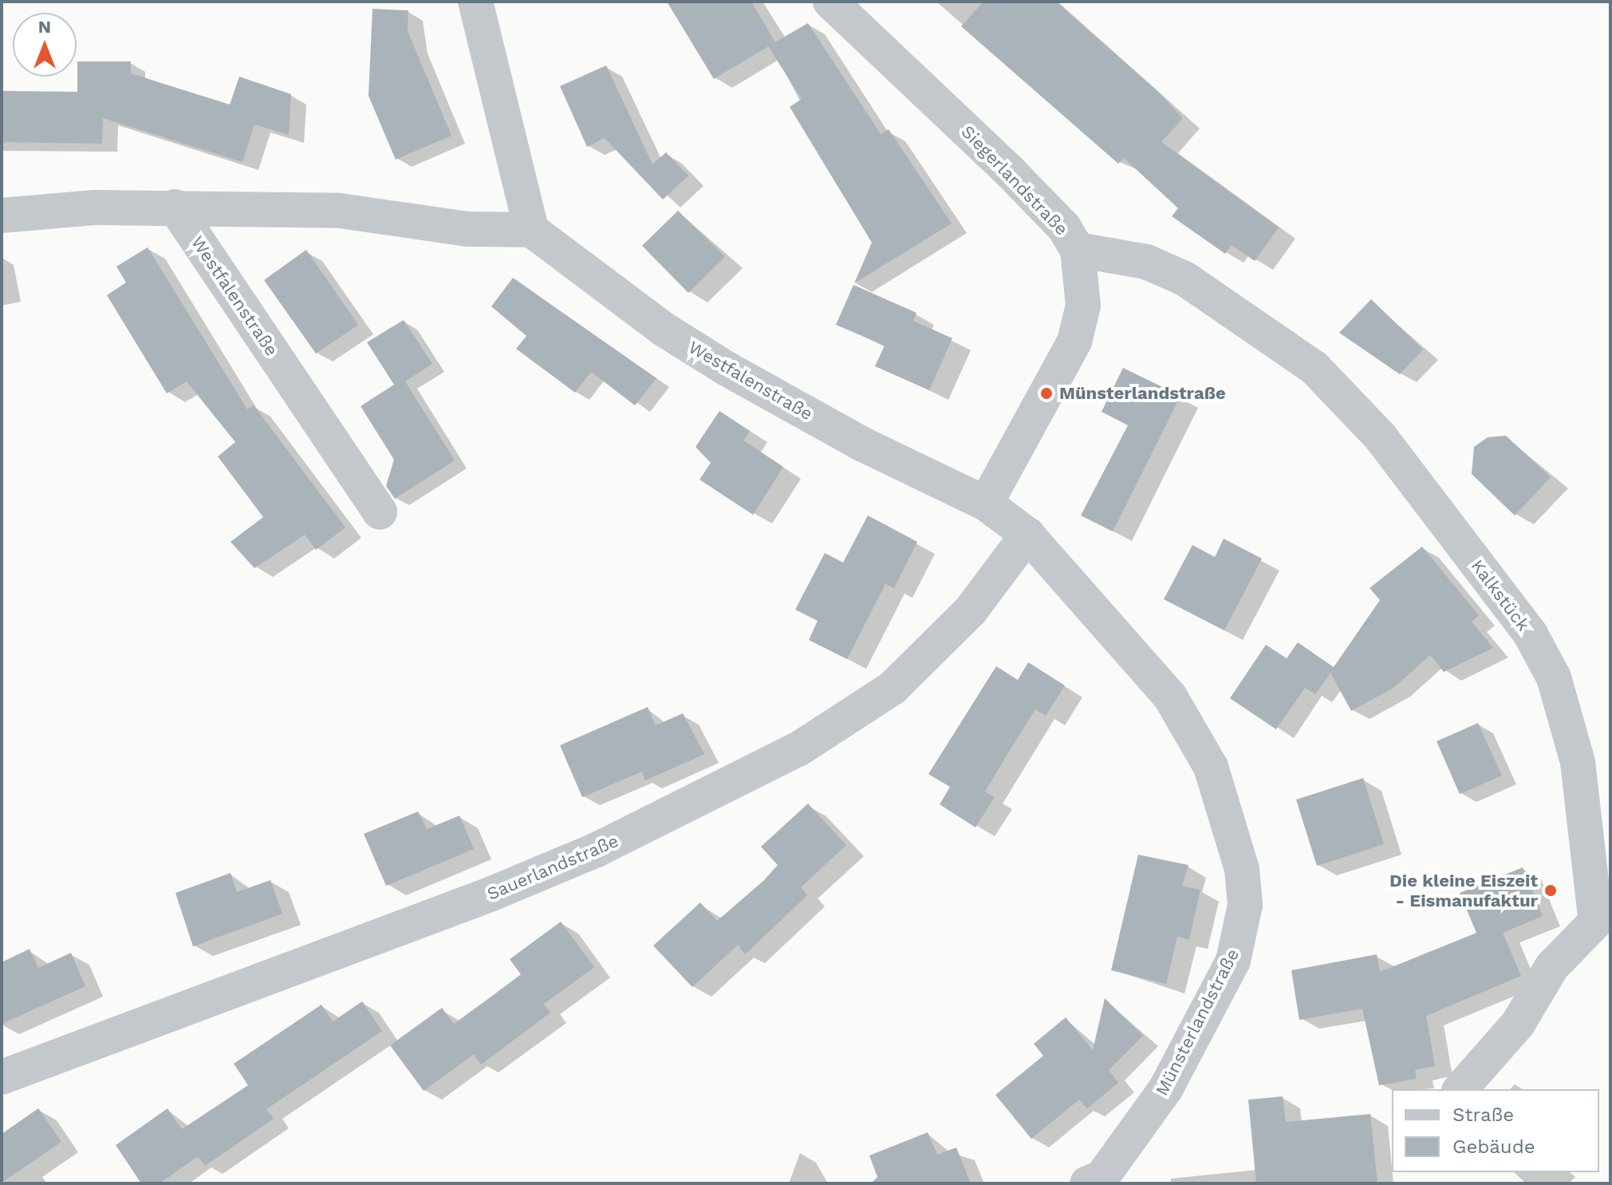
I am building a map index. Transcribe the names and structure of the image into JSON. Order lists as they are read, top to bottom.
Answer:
{
  "streets": {
    "street": [
      "Siegerlandstraße",
      "Westfalenstraße",
      "Kalkstück",
      "Sauerlandstraße",
      "Münsterlandstraße"
    ]
  },
  "crossings": [
    ["Siegerlandstraße", "Westfalenstraße"],
    ["Siegerlandstraße", "Kalkstück"],
    ["Siegerlandstraße", "Münsterlandstraße"],
    ["Westfalenstraße", "Münsterlandstraße"],
    ["Sauerlandstraße", "Münsterlandstraße"]
  ],
  "places": ["Münsterlandstraße", "Die kleine Eiszeit - Eismanufaktur"],
  "legend": ["Straße", "Gebäude"],
  "north": "top"
}
